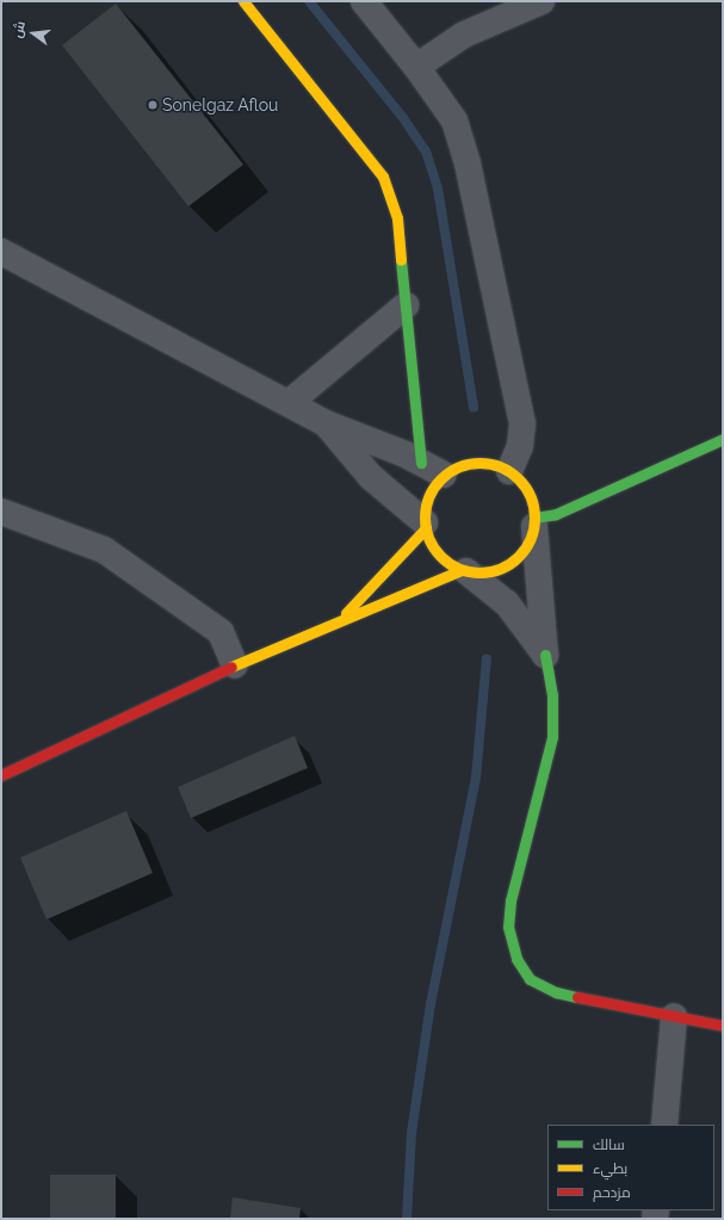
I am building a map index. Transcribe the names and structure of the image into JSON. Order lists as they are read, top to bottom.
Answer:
{
  "places": ["Sonelgaz Aflou"],
  "legend": ["سالك", "بطيء", "مزدحم"],
  "north": "left"
}
